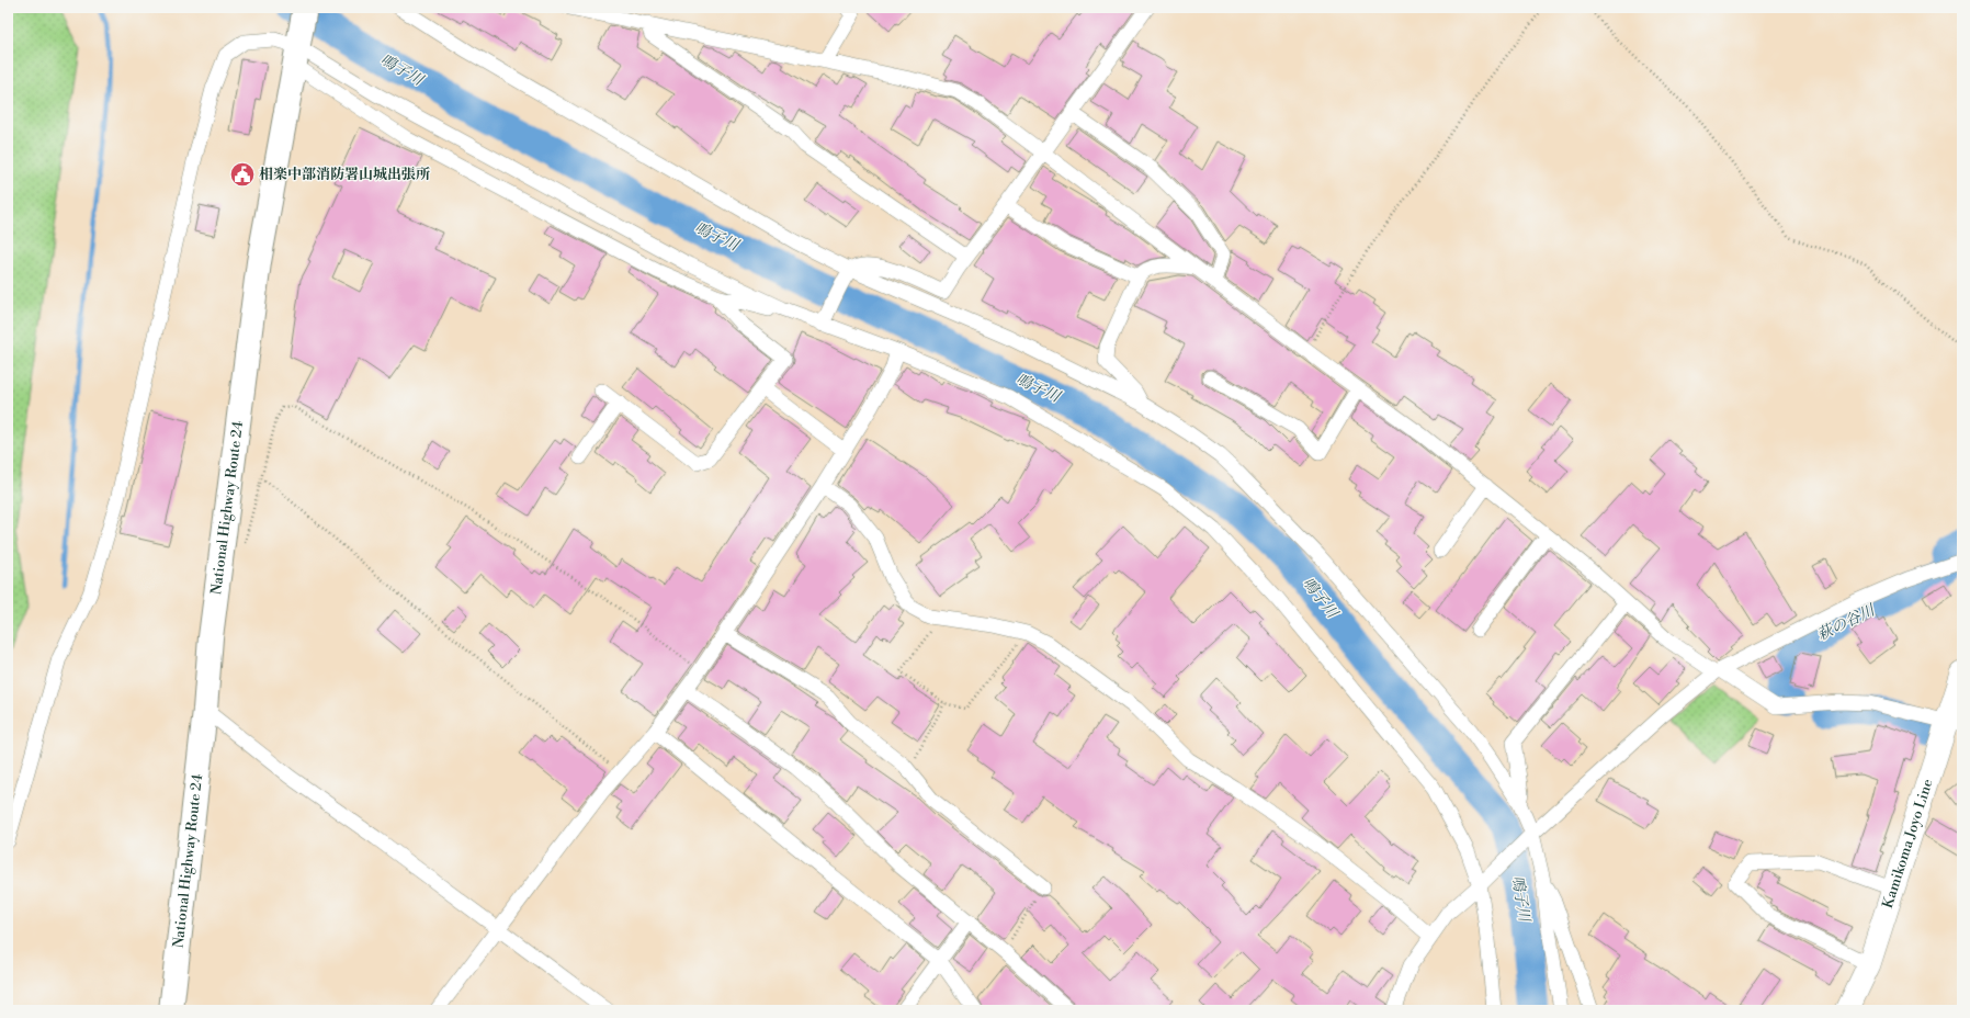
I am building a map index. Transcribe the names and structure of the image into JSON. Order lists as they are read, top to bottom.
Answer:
{
  "streets": {
    "highway": ["National Highway Route 24"],
    "main road": ["Kamikoma Joyo Line"]
  },
  "water": ["鳴子川", "萩の谷川"],
  "places": {
    "public building": ["相楽中部消防署山城出張所"]
  }
}
